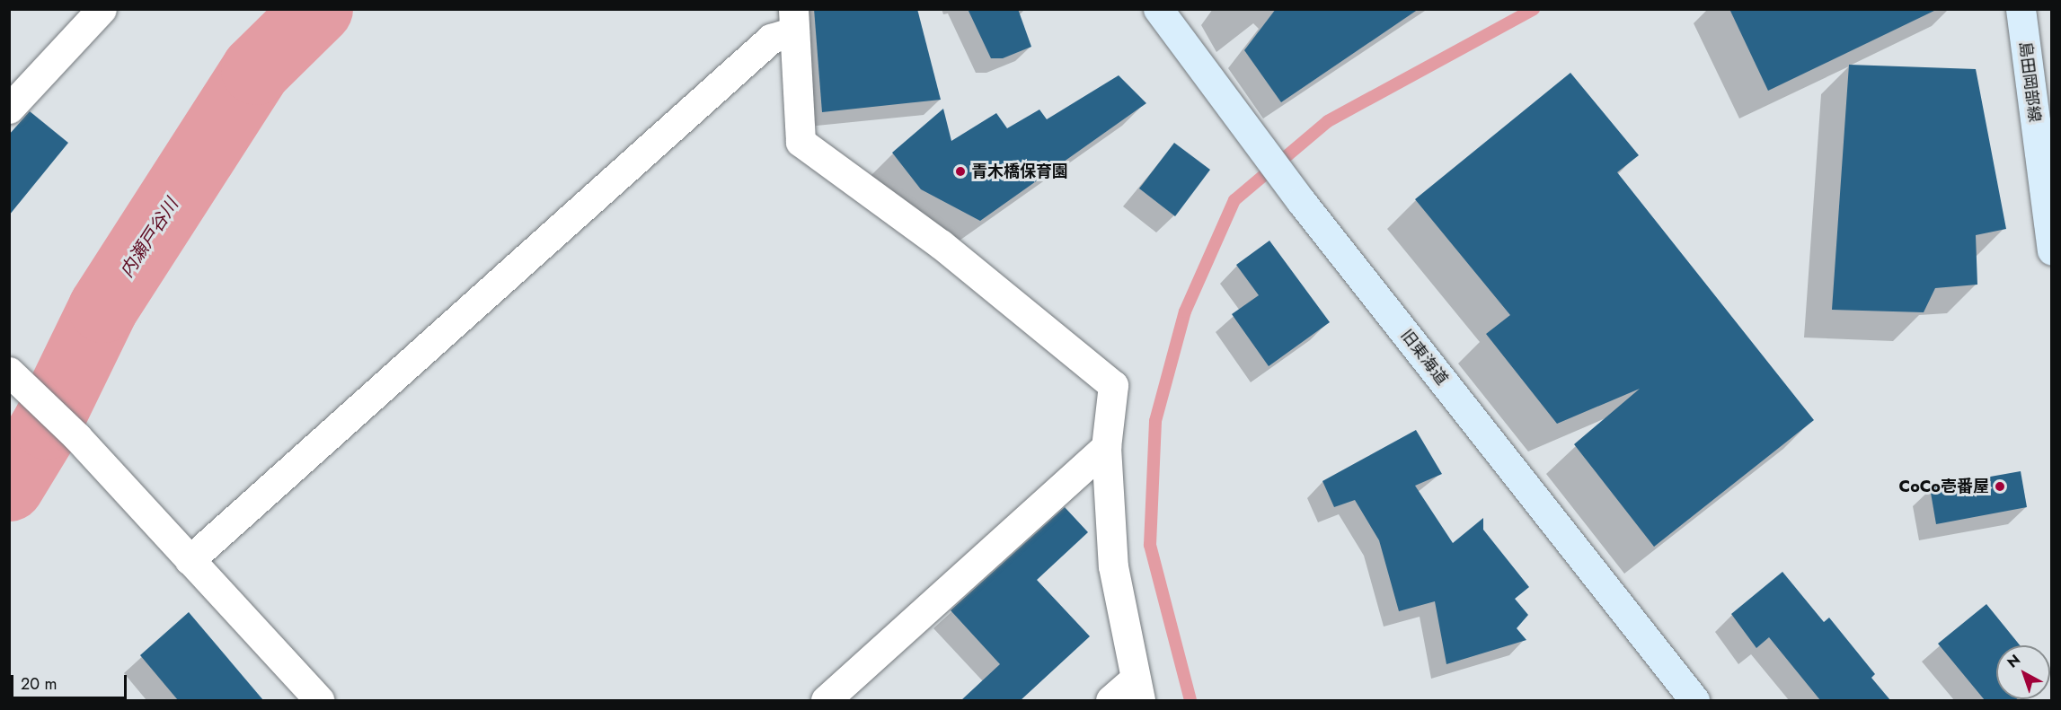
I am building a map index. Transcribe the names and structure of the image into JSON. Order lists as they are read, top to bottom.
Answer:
{
  "streets": {
    "street": ["島田岡部線", "旧東海道"]
  },
  "water": ["内瀬戸谷川"],
  "places": ["青木橋保育園", "CoCo壱番屋"],
  "scale_bar": "20 m",
  "north": "top left"
}
